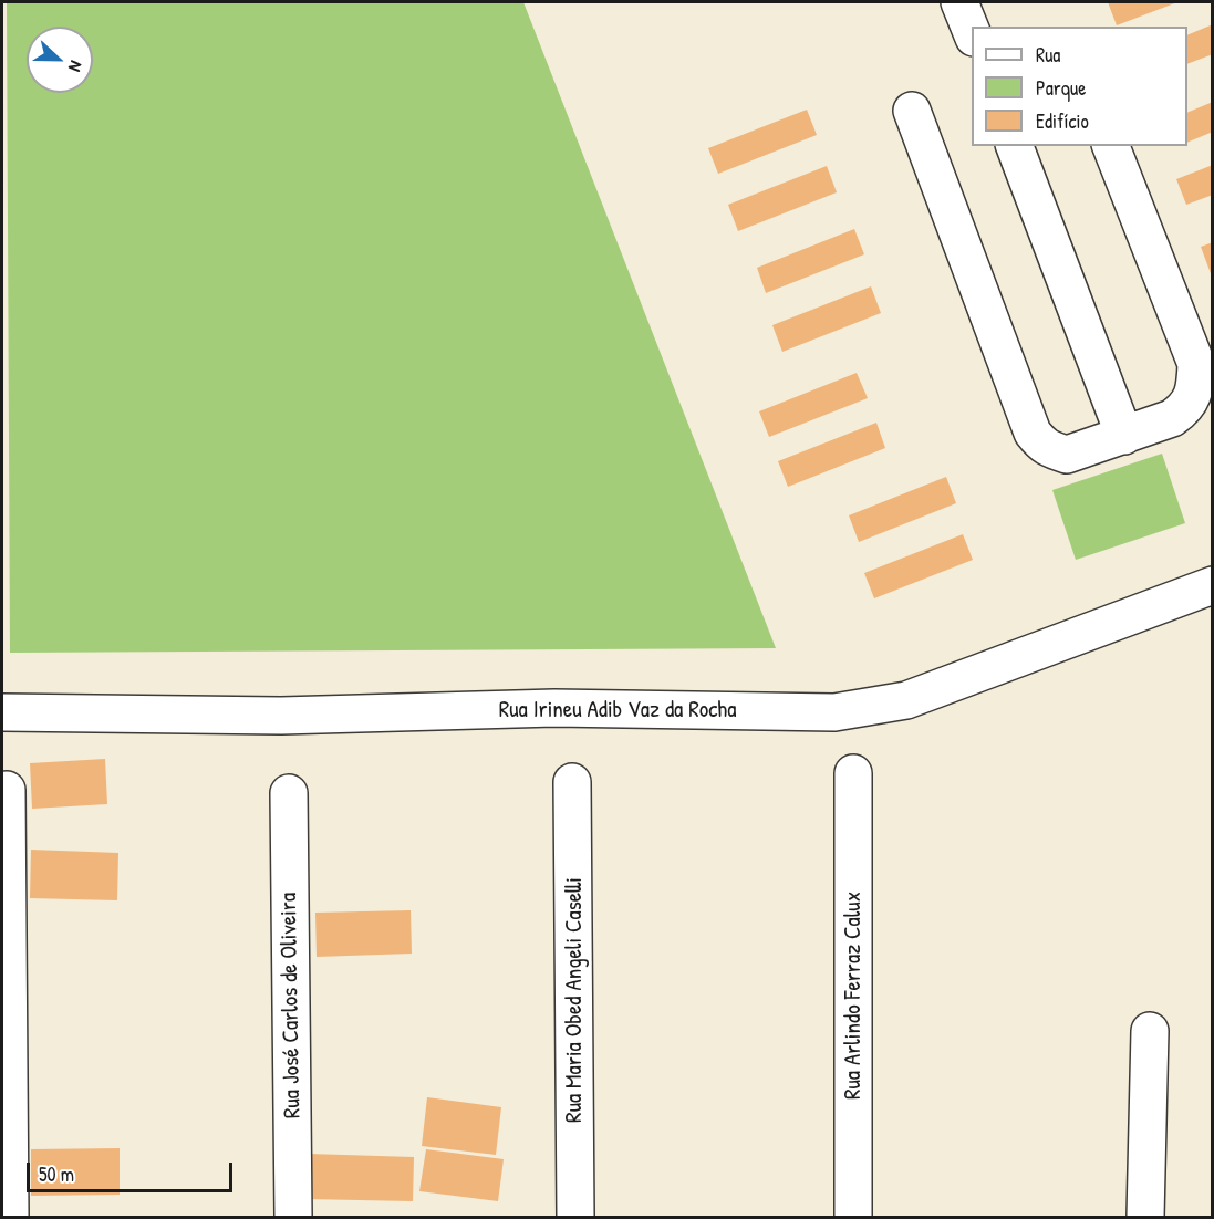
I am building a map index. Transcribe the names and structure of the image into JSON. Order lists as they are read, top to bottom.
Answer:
{
  "streets": {
    "street": [
      "Rua Irineu Adib Vaz da Rocha",
      "Rua Arlindo Ferraz Calux",
      "Rua Maria Obed Angeli Caselli",
      "Rua José Carlos de Oliveira"
    ]
  },
  "legend": ["Rua", "Parque", "Edifício"],
  "scale_bar": "50 m",
  "north": "right"
}
